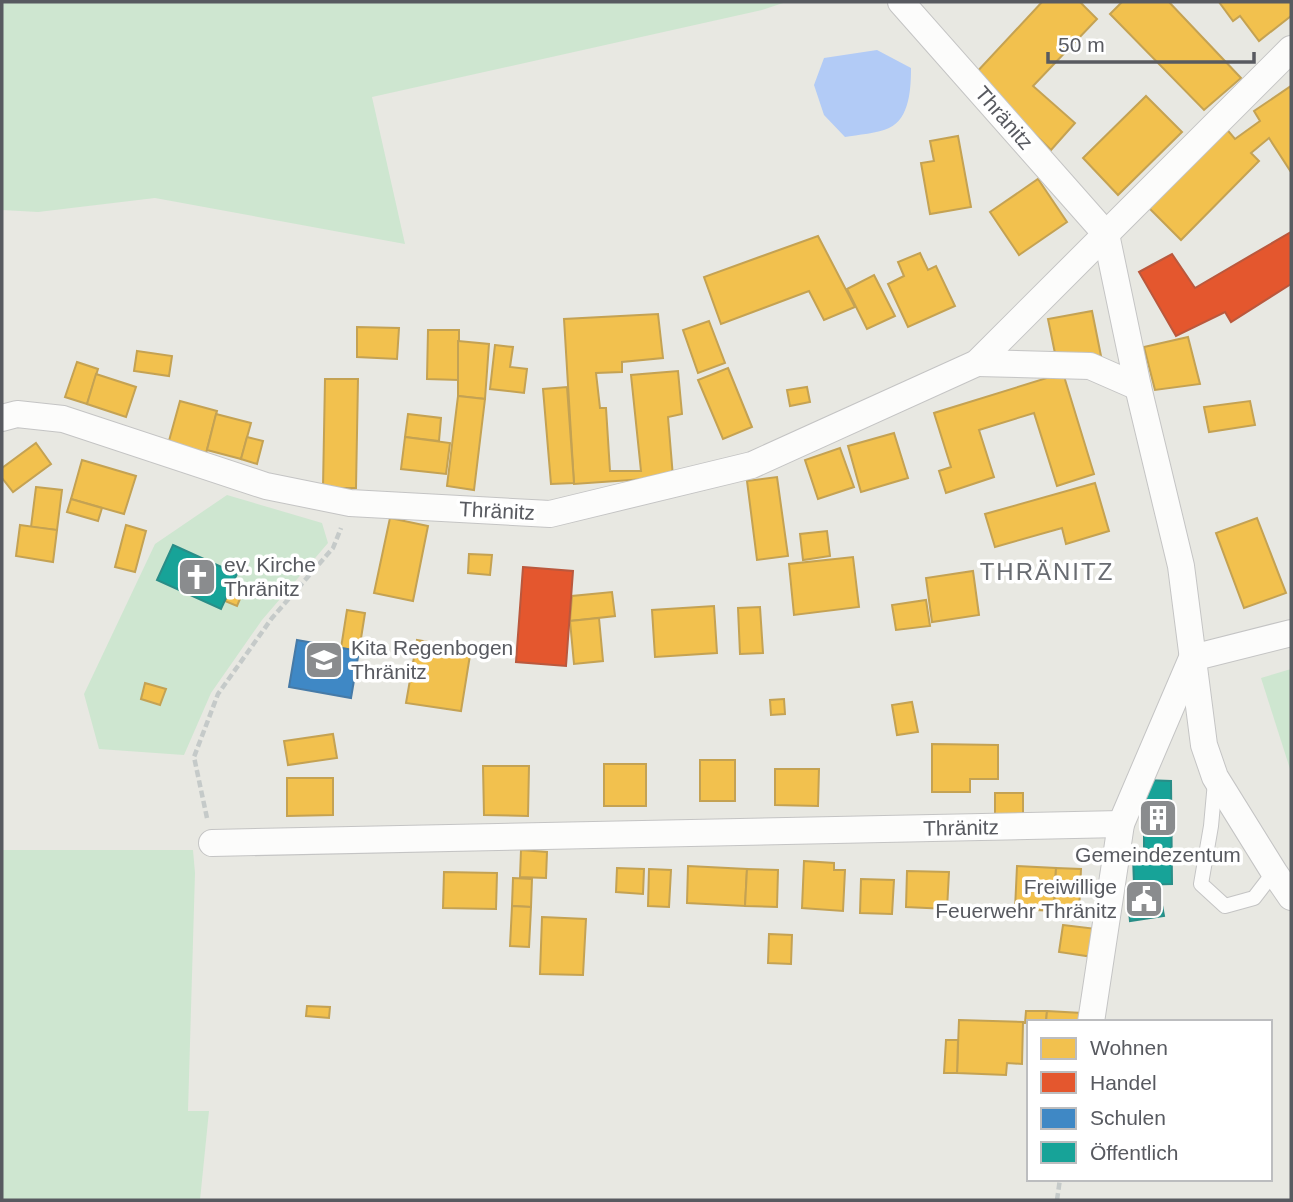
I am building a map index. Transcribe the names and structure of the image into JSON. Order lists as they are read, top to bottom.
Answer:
{
  "streets": {
    "street": ["Thränitz"]
  },
  "districts": ["THRÄNITZ"],
  "places": {
    "church": ["ev. Kirche Thränitz"],
    "school or university": ["Kita Regenbogen Thränitz"],
    "building": ["Gemeindezentum"],
    "public building": ["Freiwillige Feuerwehr Thränitz"]
  },
  "legend": [
    "Wohnen",
    "Handel",
    "Schulen",
    "Öffentlich"
  ],
  "scale_bar": "50 m"
}
